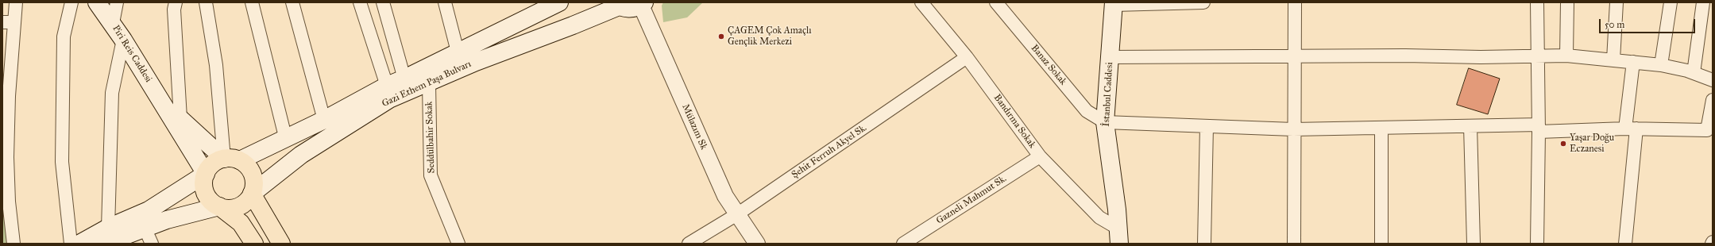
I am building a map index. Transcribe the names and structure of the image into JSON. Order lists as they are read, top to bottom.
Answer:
{
  "streets": {
    "main road": ["Piri Reis Caddesi", "Gazi Ethem Paşa Bulvarı", "İstanbul Caddesi"],
    "street": [
      "Banaz Sokak",
      "Bandırma Sokak",
      "Mülazım Sk",
      "Seddülbahir Sokak",
      "Şehit Ferruh Akyel Sk.",
      "Gazneli Mahmut Sk."
    ]
  },
  "crossings": [
    ["Piri Reis Caddesi", "Gazi Ethem Paşa Bulvarı"],
    ["Banaz Sokak", "İstanbul Caddesi"],
    ["Gazi Ethem Paşa Bulvarı", "Seddülbahir Sokak"],
    ["İstanbul Caddesi", "Bandırma Sokak"],
    ["Bandırma Sokak", "Şehit Ferruh Akyel Sk."],
    ["Bandırma Sokak", "Gazneli Mahmut Sk."],
    ["Mülazım Sk", "Şehit Ferruh Akyel Sk."]
  ],
  "places": ["ÇAGEM Çok Amaçlı Gençlik Merkezi", "Yaşar Doğu Eczanesi"],
  "scale_bar": "50 m"
}
